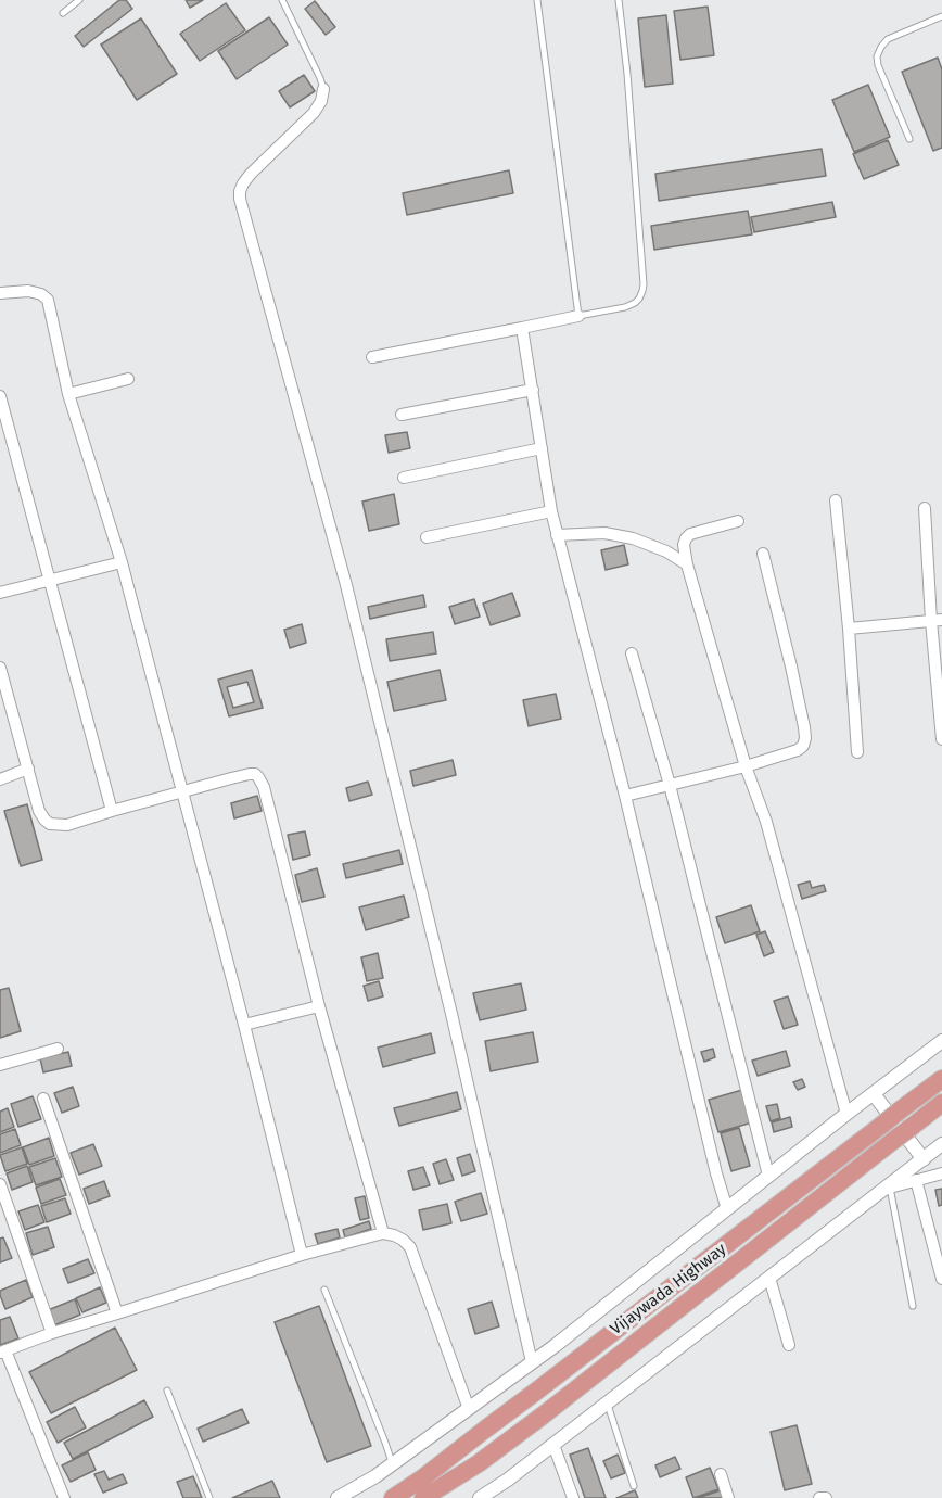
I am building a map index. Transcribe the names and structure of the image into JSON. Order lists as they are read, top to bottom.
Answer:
{
  "streets": {
    "highway": ["Vijaywada Highway"]
  }
}
